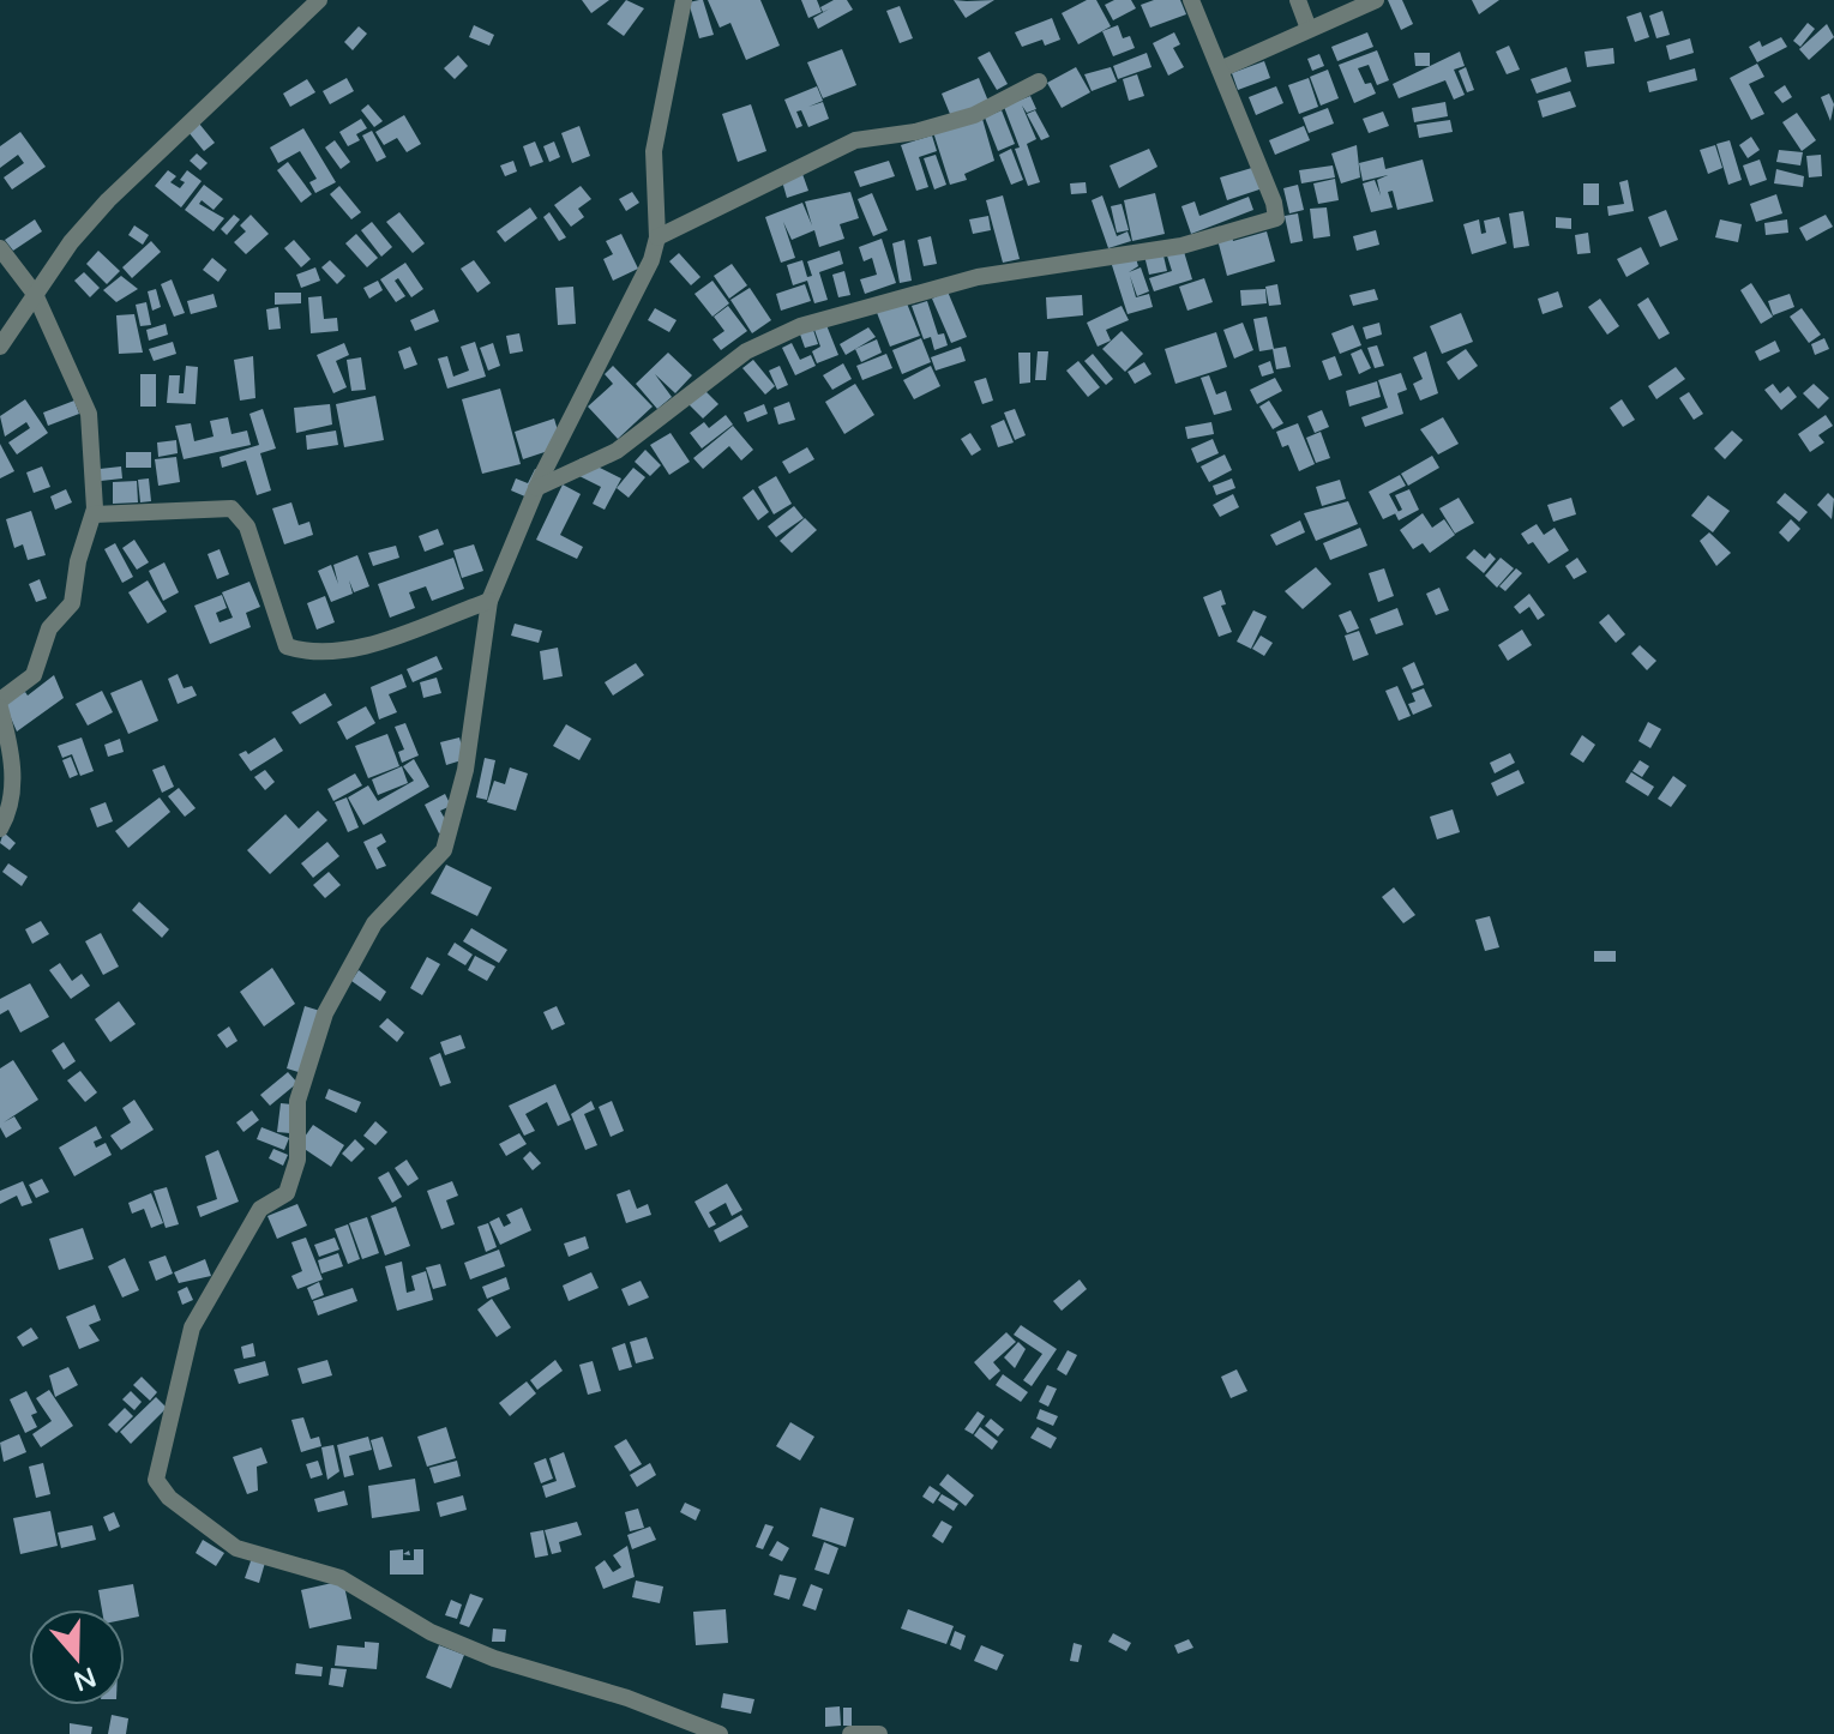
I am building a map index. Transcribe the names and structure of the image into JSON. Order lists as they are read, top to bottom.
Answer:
{
  "north": "bottom"
}
